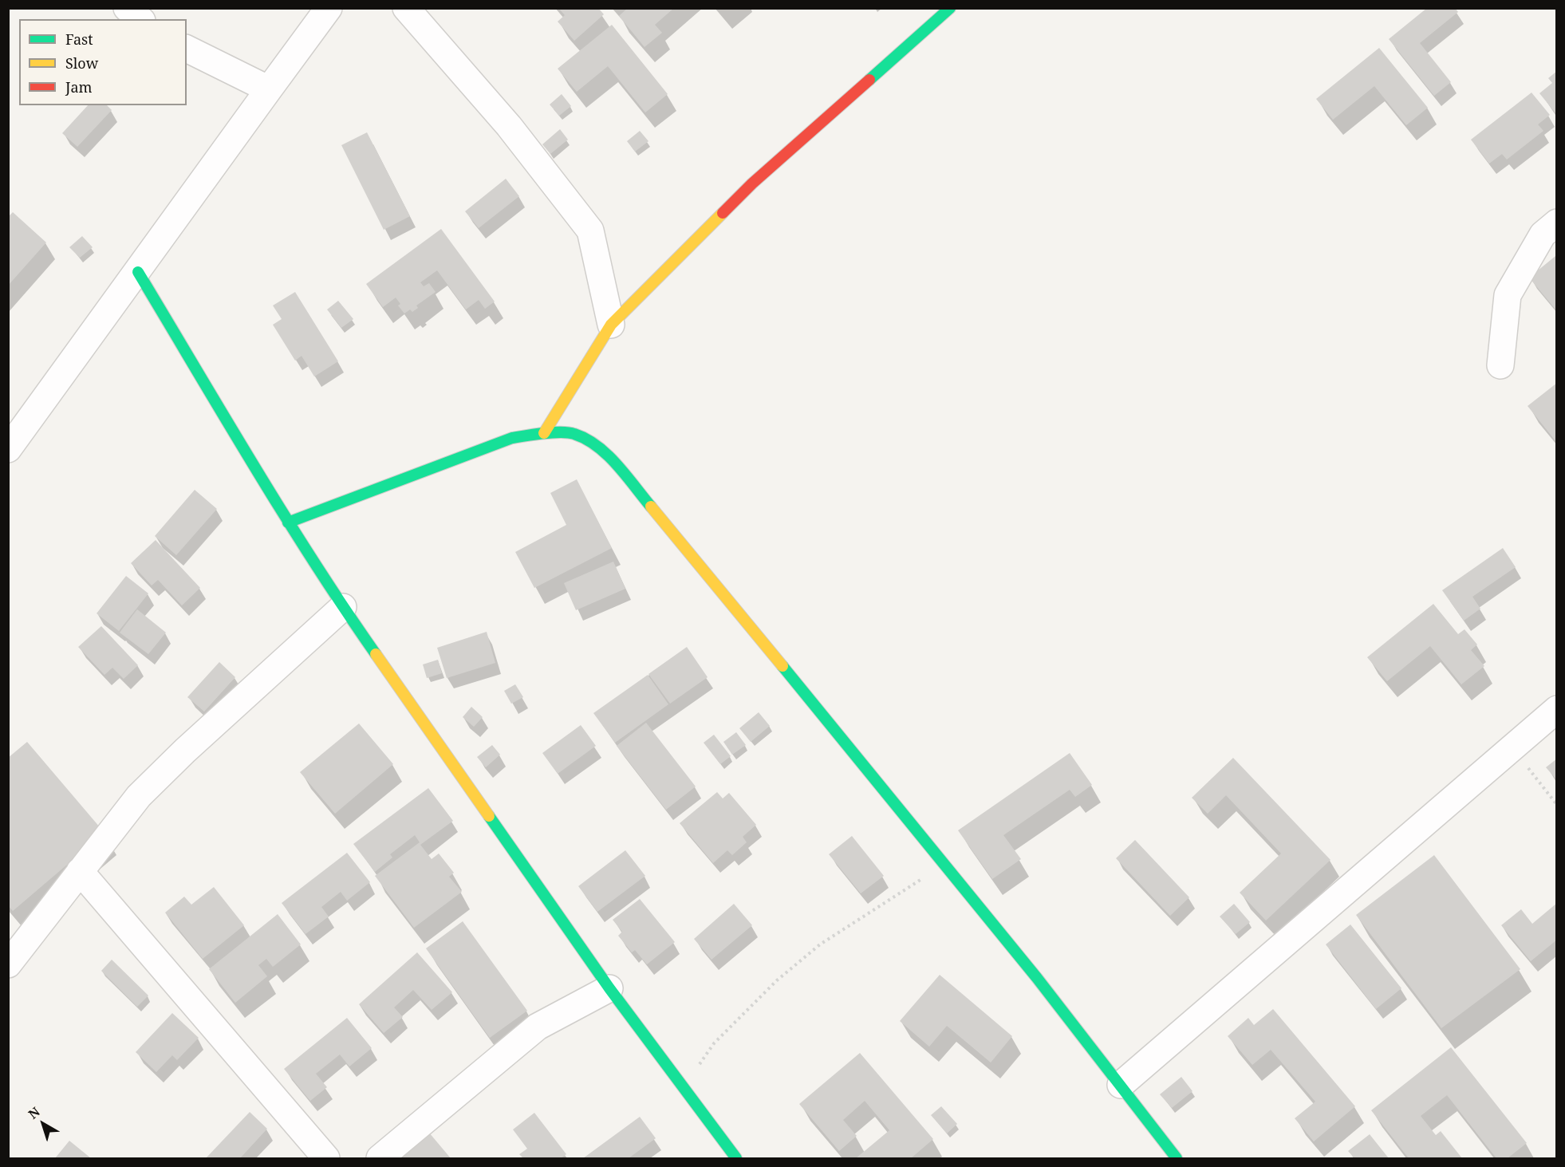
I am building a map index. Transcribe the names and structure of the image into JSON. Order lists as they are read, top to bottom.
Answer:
{
  "legend": ["Fast", "Slow", "Jam"],
  "north": "top left"
}
